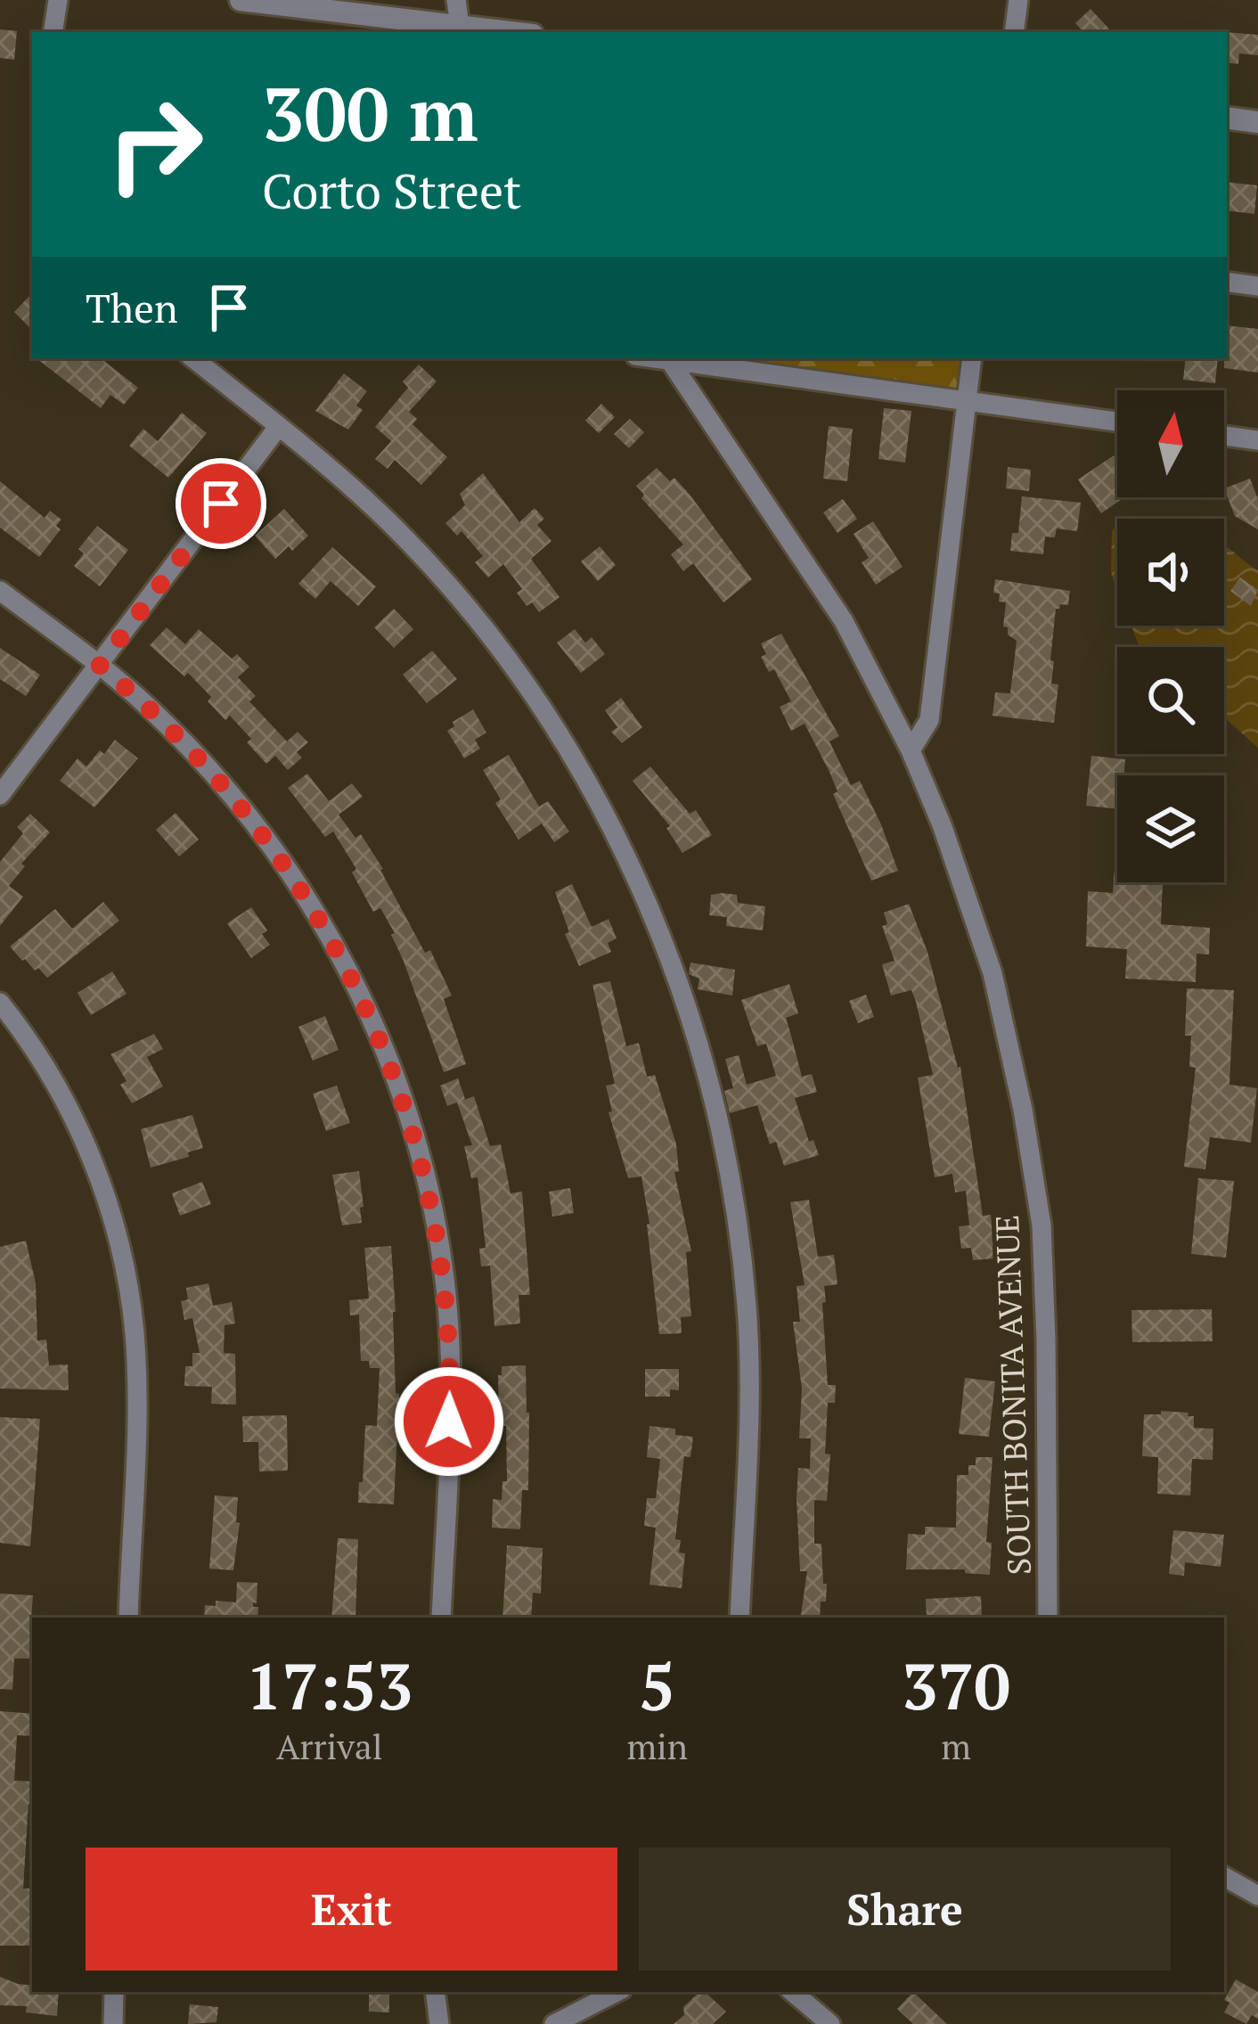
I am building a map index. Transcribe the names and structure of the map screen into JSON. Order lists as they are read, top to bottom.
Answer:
{
  "streets": {
    "street": ["SOUTH BONITA AVENUE"]
  },
  "north": "top",
  "page": {
    "turn": ["300 m", "Corto Street"],
    "then": "Then",
    "eta": [
      "17:53",
      "Arrival",
      "5",
      "min",
      "370",
      "m"
    ],
    "buttons": ["Exit", "Share"]
  }
}
